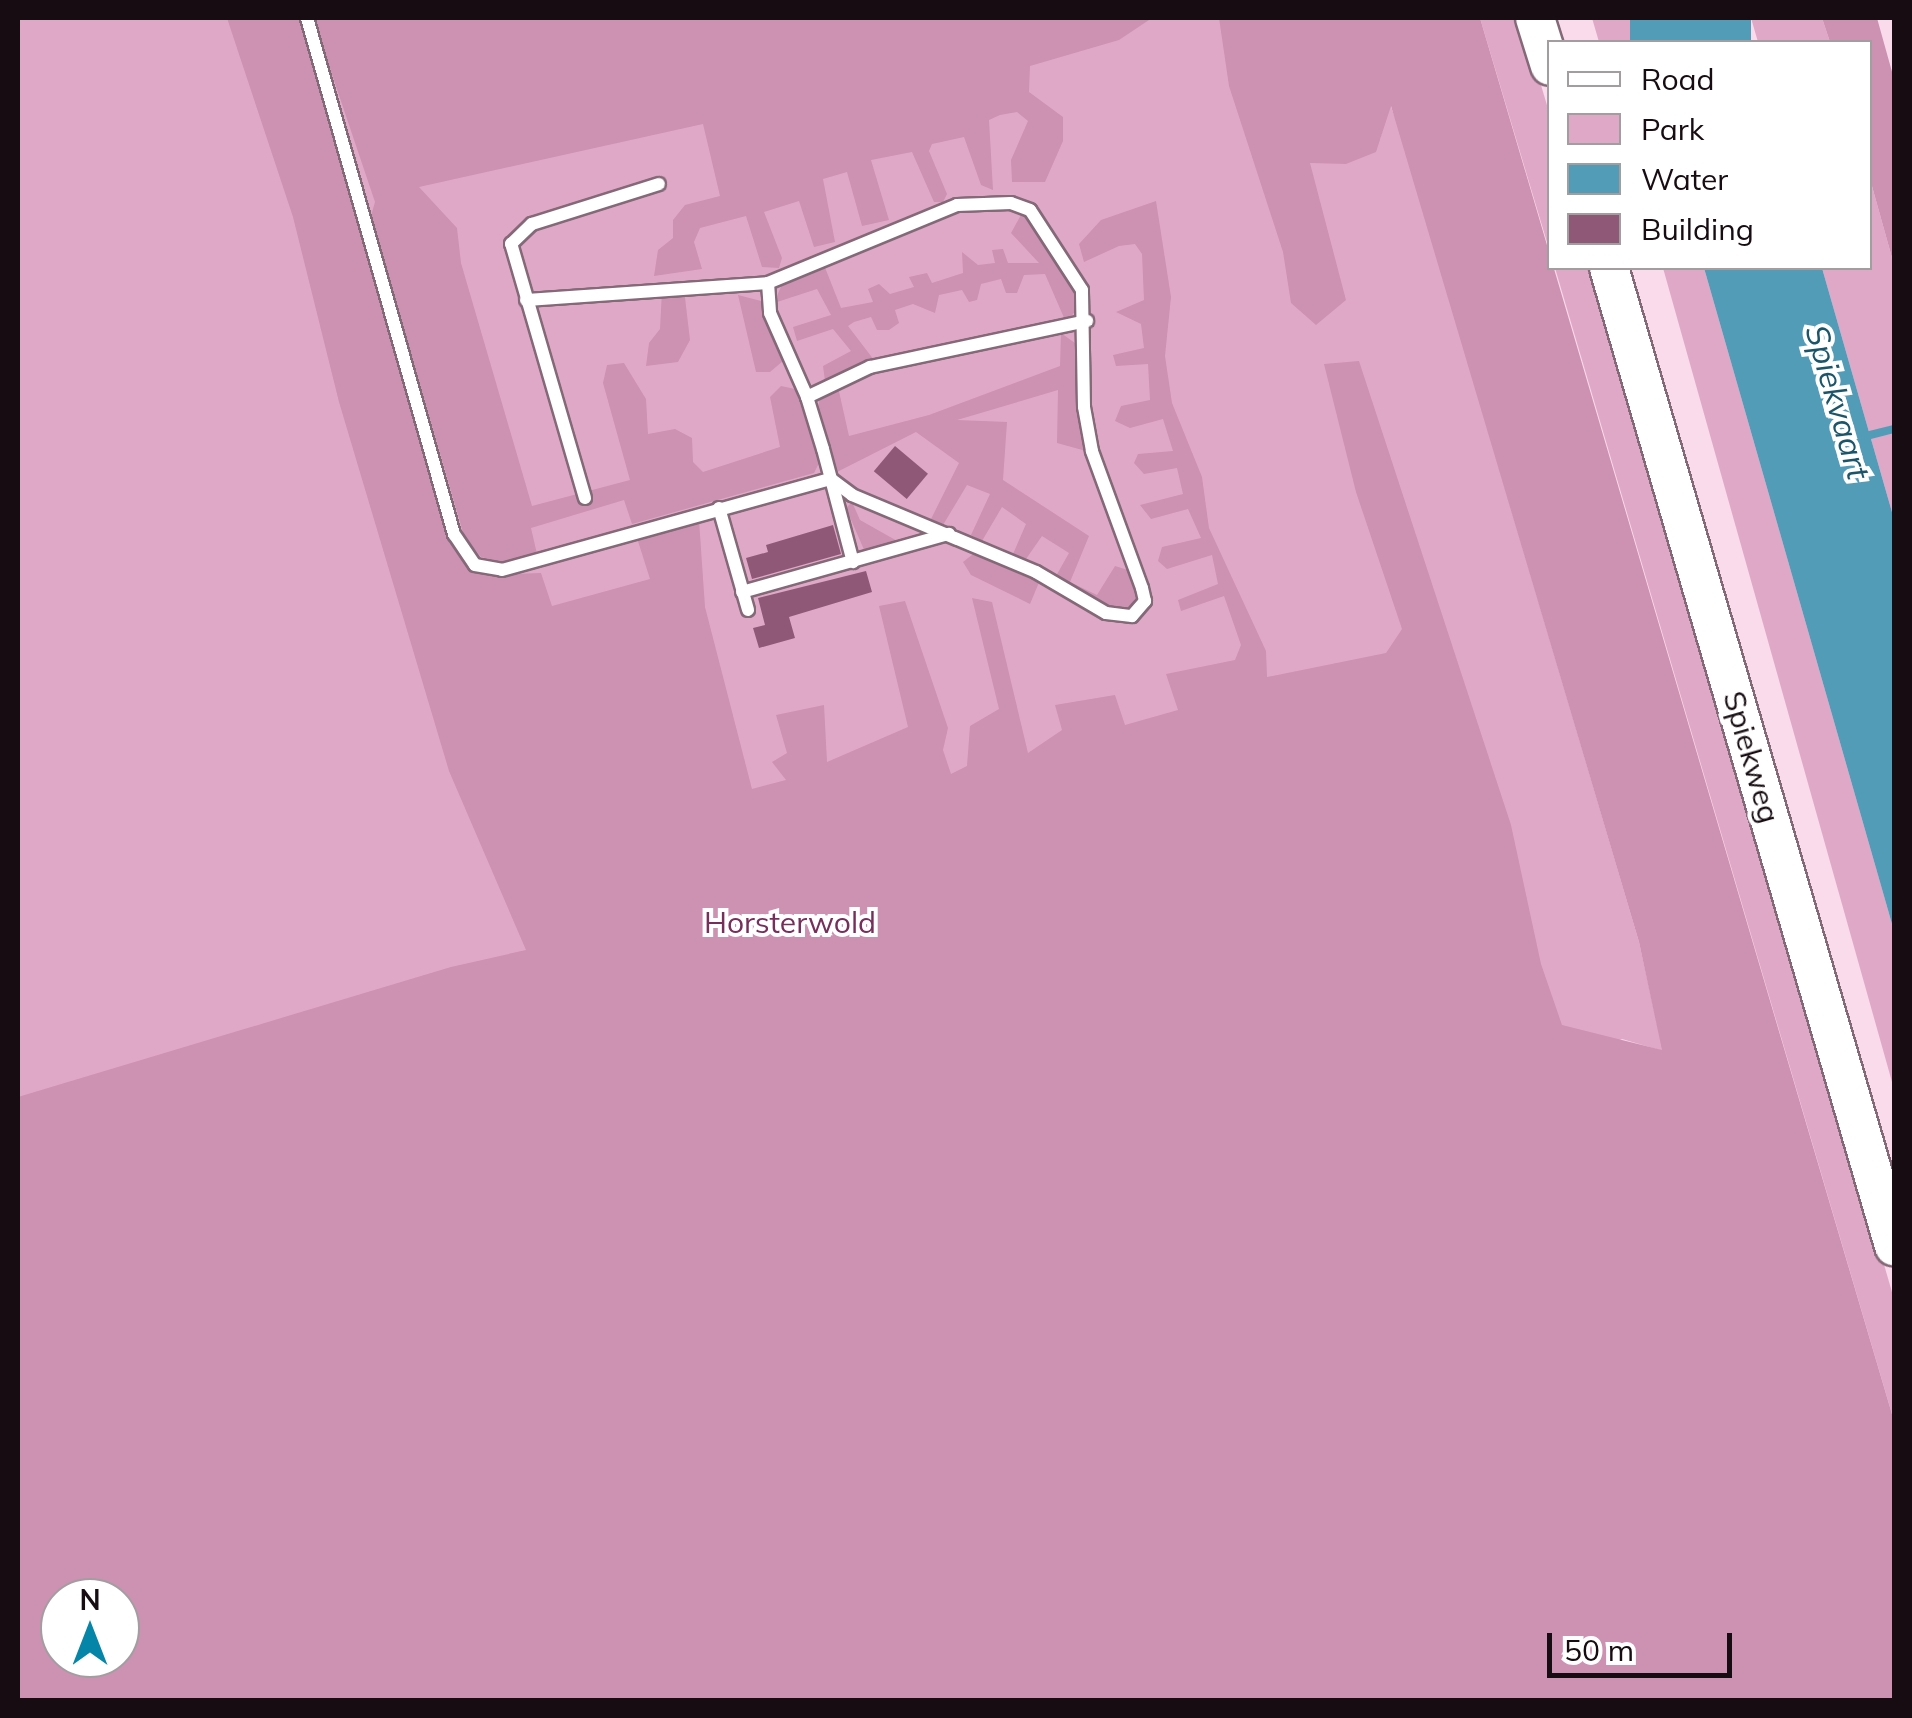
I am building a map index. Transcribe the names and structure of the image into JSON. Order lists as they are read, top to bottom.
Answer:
{
  "streets": {
    "main road": ["Spiekweg"]
  },
  "water": ["Spiekvaart"],
  "parks": ["Horsterwold"],
  "legend": [
    "Road",
    "Park",
    "Water",
    "Building"
  ],
  "scale_bar": "50 m",
  "north": "top"
}
